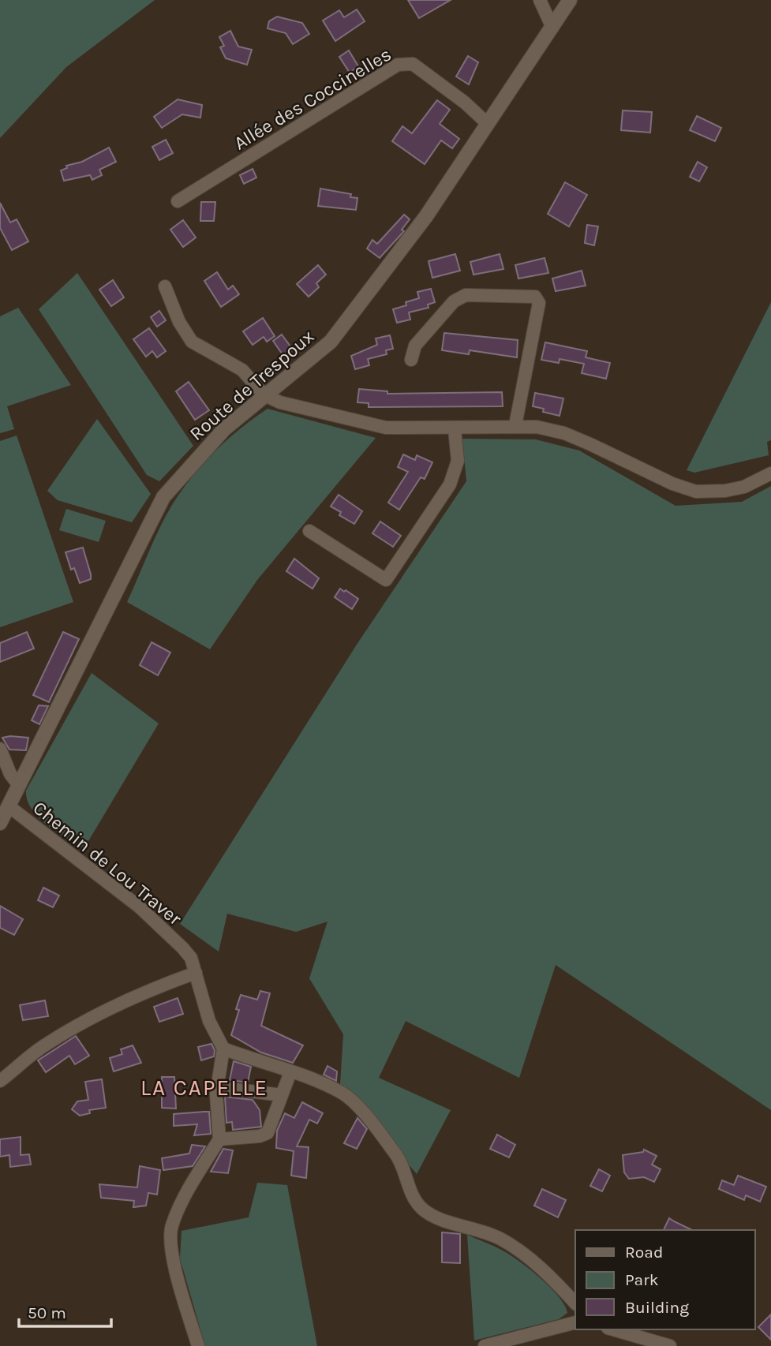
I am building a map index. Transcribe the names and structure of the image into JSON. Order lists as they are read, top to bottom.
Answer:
{
  "streets": {
    "street": ["Allée des Coccinelles", "Route de Trespoux", "Chemin de Lou Traver"]
  },
  "crossings": [
    ["Allée des Coccinelles", "Route de Trespoux"],
    ["Route de Trespoux", "Chemin de Lou Traver"]
  ],
  "districts": ["LA CAPELLE"],
  "legend": ["Road", "Park", "Building"],
  "scale_bar": "50 m"
}
